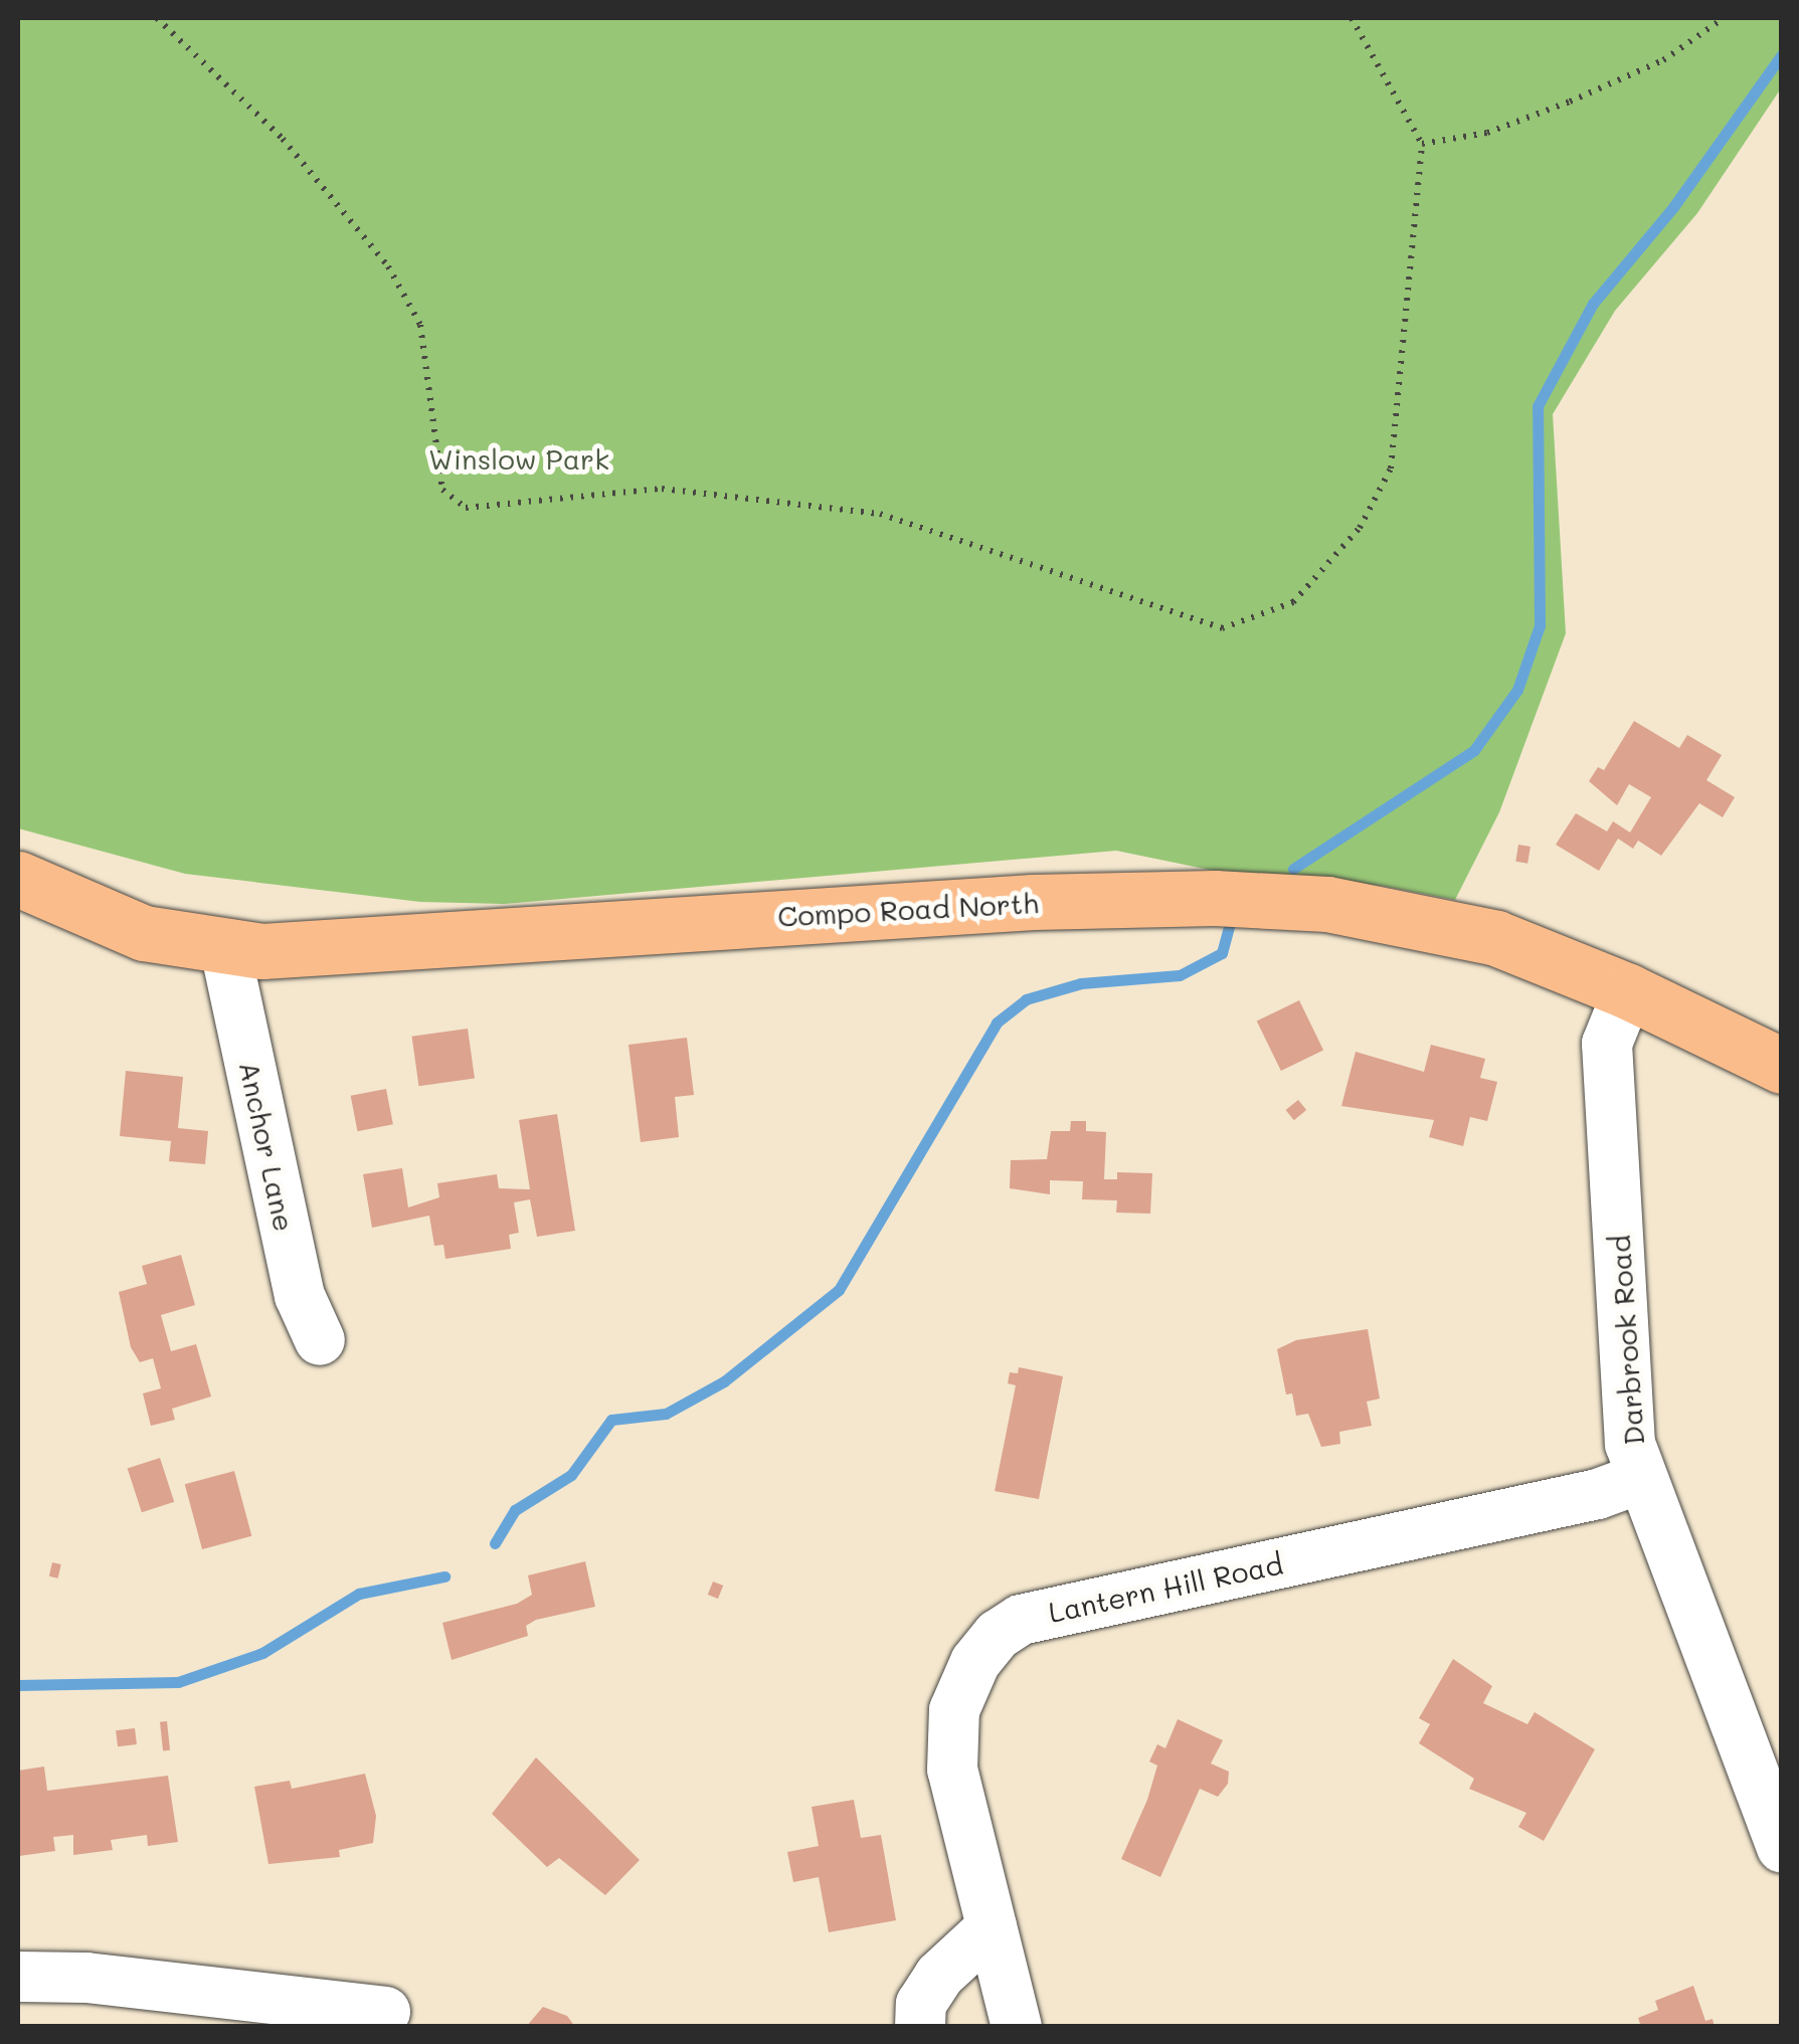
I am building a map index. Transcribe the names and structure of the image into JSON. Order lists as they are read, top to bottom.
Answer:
{
  "streets": {
    "main road": ["Compo Road North"],
    "street": ["Anchor Lane", "Darbrook Road", "Lantern Hill Road"]
  },
  "crossings": [
    ["Compo Road North", "Anchor Lane"],
    ["Compo Road North", "Darbrook Road"],
    ["Darbrook Road", "Lantern Hill Road"]
  ],
  "parks": ["Winslow Park"]
}
